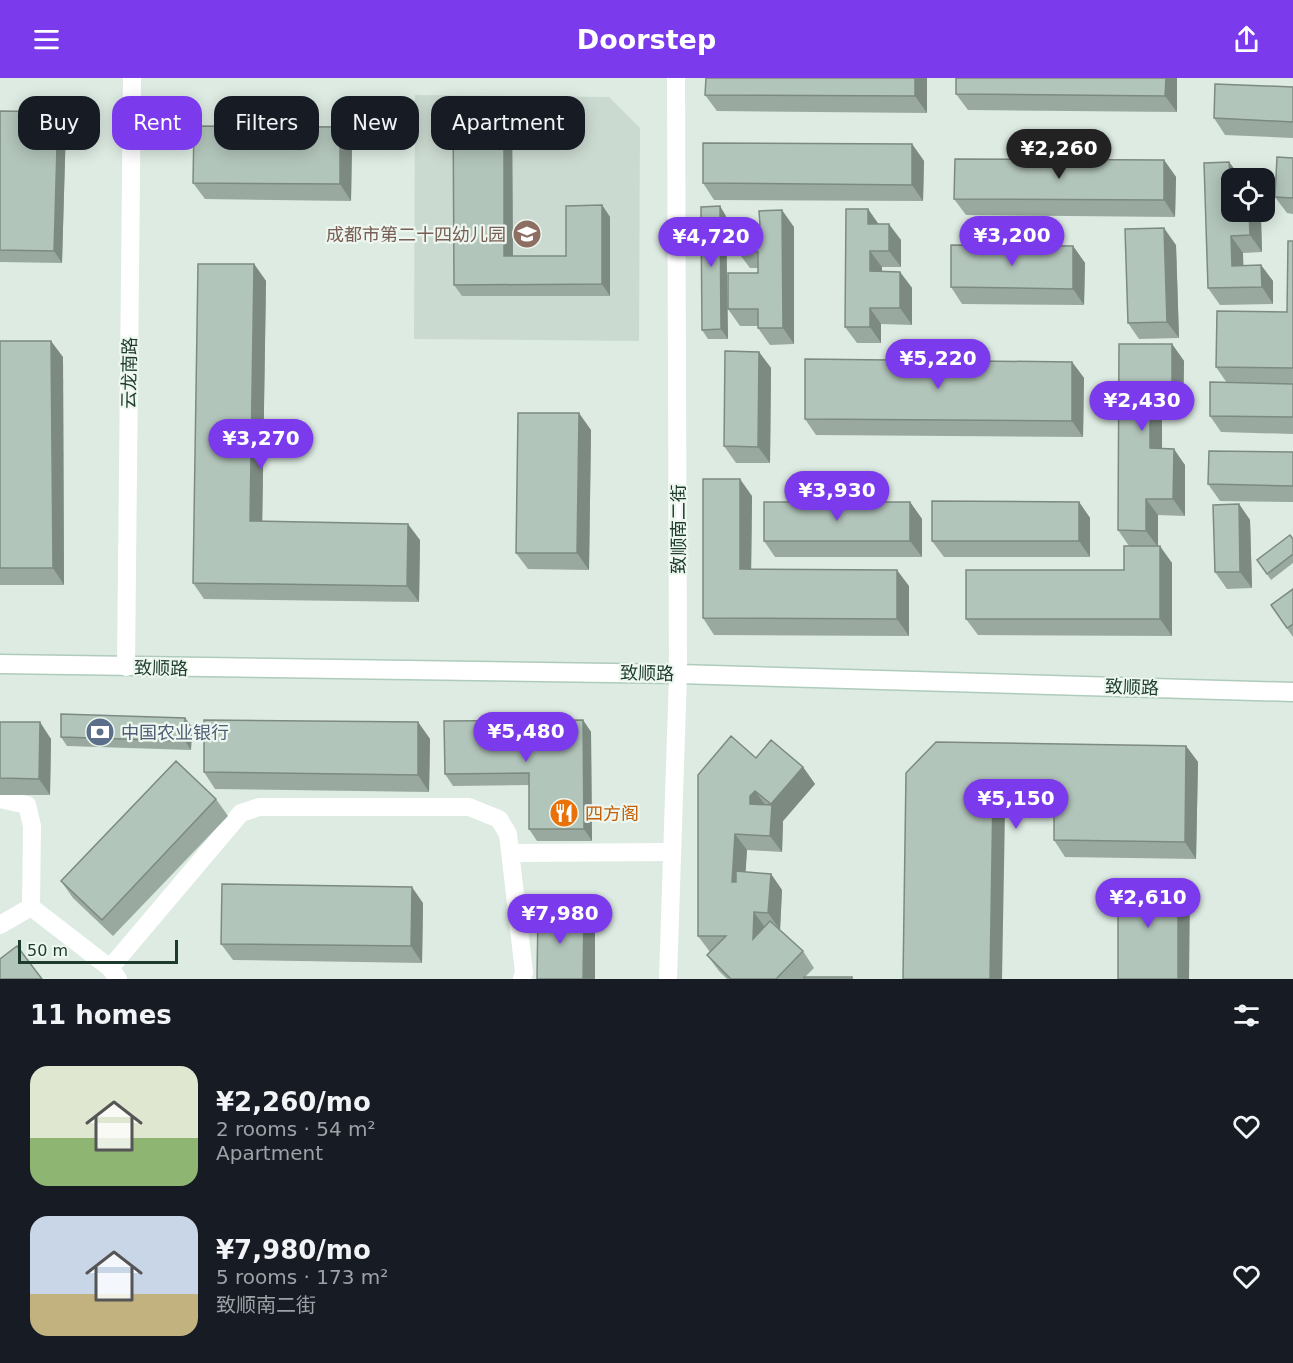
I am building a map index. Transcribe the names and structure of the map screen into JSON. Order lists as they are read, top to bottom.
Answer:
{
  "streets": {
    "street": ["云龙南路", "致顺南二街", "致顺路"]
  },
  "crossings": [
    ["云龙南路", "致顺路"],
    ["致顺南二街", "致顺路"]
  ],
  "places": {
    "school or university": ["成都市第二十四幼儿园"],
    "bank": ["中国农业银行"],
    "restaurant": ["四方阁"]
  },
  "scale_bar": "50 m",
  "page": {
    "header": "Doorstep",
    "chip": [
      "Buy",
      "Rent",
      "Filters",
      "New",
      "Apartment"
    ],
    "price": [
      "¥2,260",
      "¥3,200",
      "¥4,720",
      "¥5,220",
      "¥2,430",
      "¥3,270",
      "¥3,930",
      "¥5,480",
      "¥5,150",
      "¥2,610",
      "¥7,980"
    ],
    "scale": "50 m",
    "heading": "11 homes",
    "list": [
      {
        "name": "¥2,260/mo",
        "note": "2 rooms · 54 m² · Apartment"
      },
      {
        "name": "¥7,980/mo",
        "note": "5 rooms · 173 m² · 致顺南二街"
      }
    ]
  }
}
